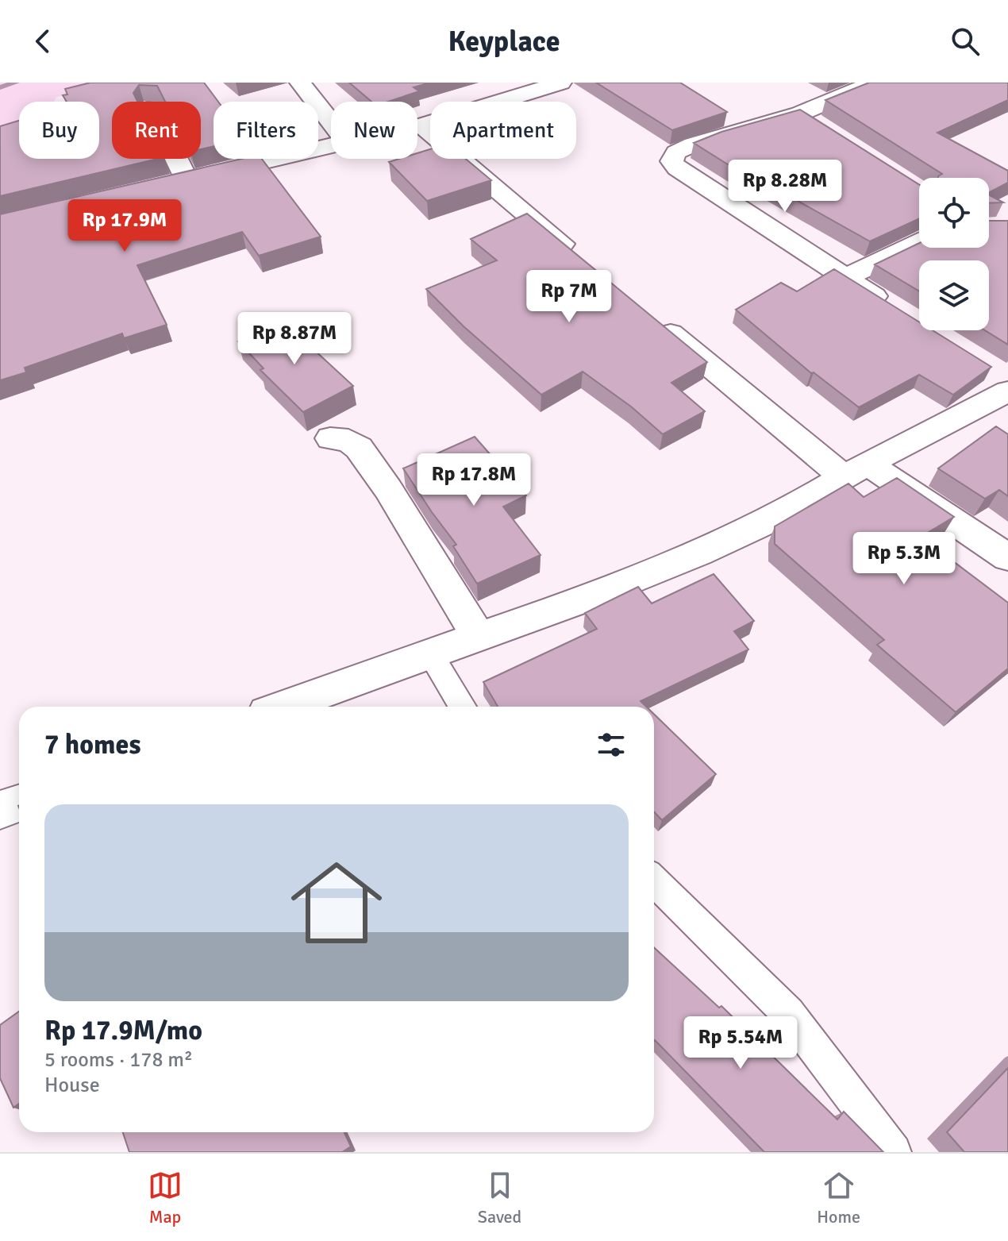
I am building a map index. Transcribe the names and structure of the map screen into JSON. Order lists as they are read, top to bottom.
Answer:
{
  "page": {
    "header": "Keyplace",
    "chip": [
      "Buy",
      "Rent",
      "Filters",
      "New",
      "Apartment"
    ],
    "price": [
      "Rp 8.28M",
      "Rp 17.9M",
      "Rp 7M",
      "Rp 8.87M",
      "Rp 17.8M",
      "Rp 5.3M",
      "Rp 5.54M"
    ],
    "heading": "7 homes",
    "list": [
      {
        "name": "Rp 17.9M/mo",
        "note": "5 rooms · 178 m² · House"
      }
    ],
    "tabs": ["Map", "Saved", "Home"]
  }
}
